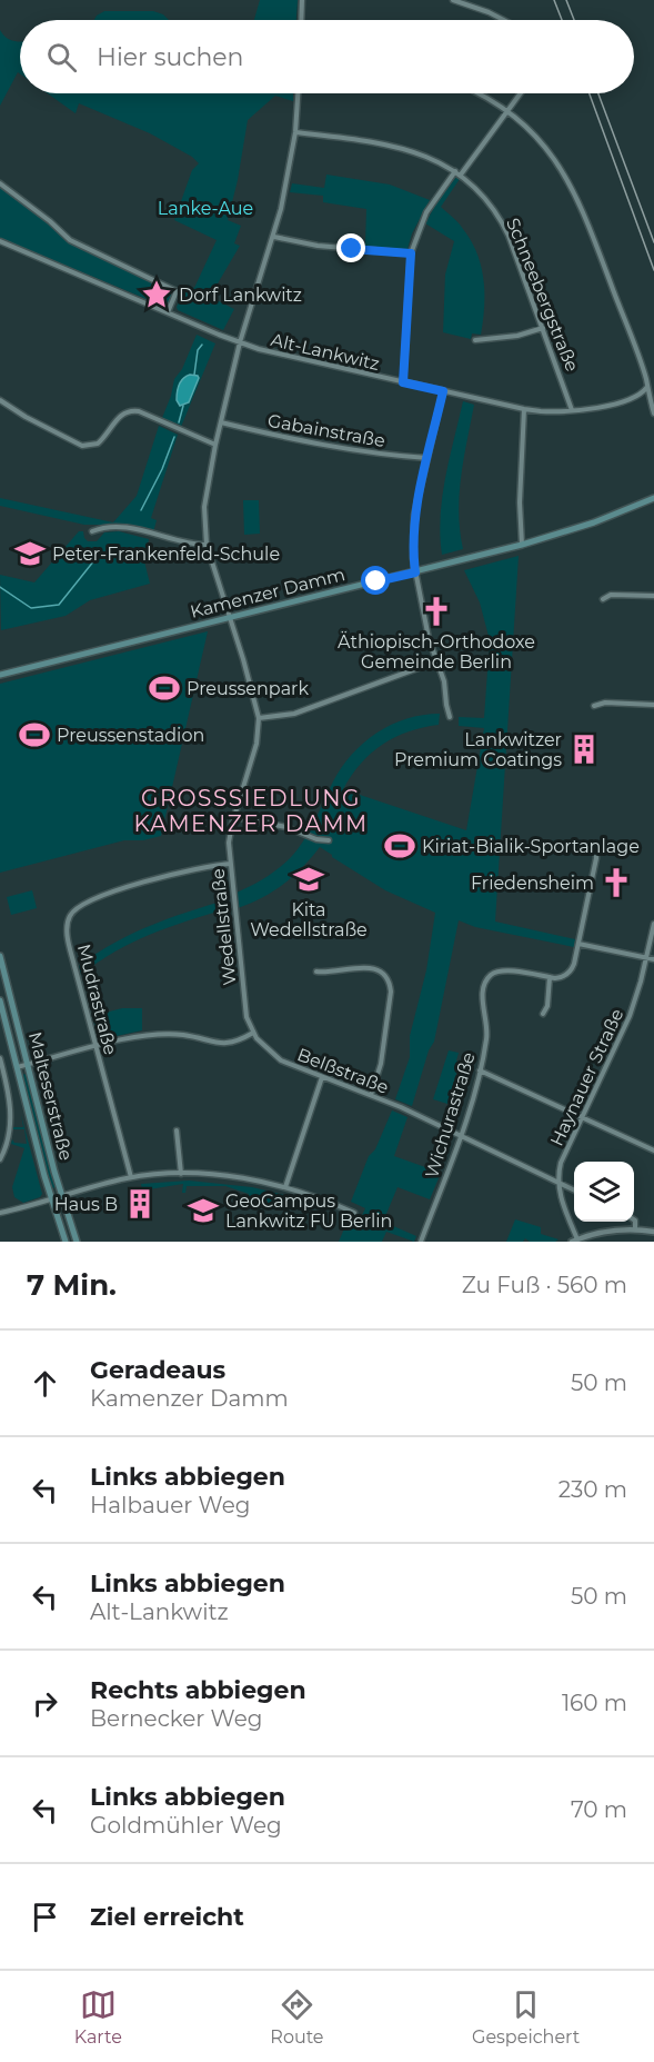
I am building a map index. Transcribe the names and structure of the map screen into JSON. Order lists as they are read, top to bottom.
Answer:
{
  "streets": {
    "main road": ["Kamenzer Damm", "Malteserstraße"],
    "street": [
      "Schneebergstraße",
      "Alt-Lankwitz",
      "Gabainstraße",
      "Wedellstraße",
      "Mudrastraße",
      "Belßstraße",
      "Haynauer Straße",
      "Wichurastraße"
    ]
  },
  "crossings": [
    ["Schneebergstraße", "Alt-Lankwitz"],
    ["Schneebergstraße", "Wedellstraße"],
    ["Alt-Lankwitz", "Wedellstraße"],
    ["Gabainstraße", "Wedellstraße"],
    ["Kamenzer Damm", "Wedellstraße"],
    ["Wedellstraße", "Mudrastraße"],
    ["Wedellstraße", "Belßstraße"],
    ["Belßstraße", "Haynauer Straße"],
    ["Belßstraße", "Wichurastraße"]
  ],
  "districts": ["GROSSSIEDLUNG KAMENZER DAMM"],
  "parks": ["Lanke-Aue"],
  "places": {
    "place": ["Dorf Lankwitz"],
    "school or university": ["Peter-Frankenfeld-Schule", "Kita Wedellstraße", "GeoCampus Lankwitz FU Berlin"],
    "church": ["Äthiopisch-Orthodoxe Gemeinde Berlin", "Friedensheim"],
    "sports": ["Preussenpark", "Preussenstadion", "Kiriat-Bialik-Sportanlage"],
    "building": ["Lankwitzer Premium Coatings", "Haus B"]
  },
  "page": {
    "search": "Hier suchen",
    "heading": ["7 Min.", "Zu Fuß · 560 m"],
    "list": [
      ["Geradeaus", "Kamenzer Damm", "50 m"],
      ["Links abbiegen", "Halbauer Weg", "230 m"],
      ["Links abbiegen", "Alt-Lankwitz", "50 m"],
      ["Rechts abbiegen", "Bernecker Weg", "160 m"],
      ["Links abbiegen", "Goldmühler Weg", "70 m"],
      "Ziel erreicht"
    ],
    "nav": ["Karte", "Route", "Gespeichert"]
  }
}
